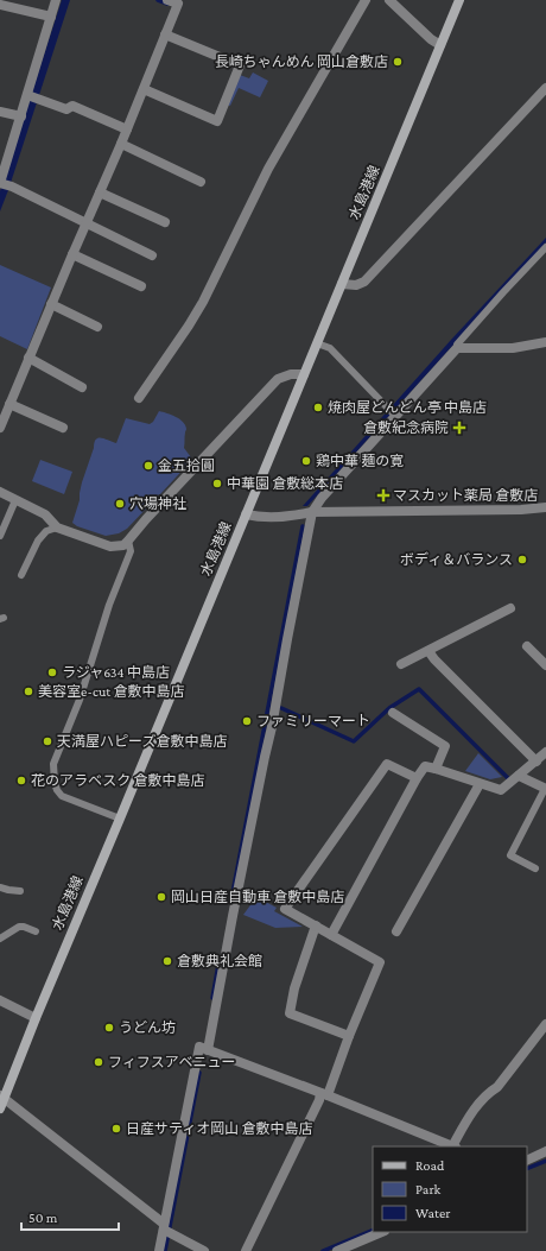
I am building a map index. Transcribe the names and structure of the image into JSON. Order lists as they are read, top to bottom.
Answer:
{
  "streets": {
    "main road": ["水島港線"]
  },
  "places": {
    "other": [
      "長崎ちゃんめん 岡山倉敷店",
      "焼肉屋どんどん亭 中島店",
      "鶏中華 麺の寛",
      "金五拾圓",
      "中華園 倉敷総本店",
      "穴場神社",
      "ボディ＆バランス",
      "ラジャ634 中島店",
      "美容室e-cut 倉敷中島店",
      "ファミリーマート",
      "天満屋ハピーズ倉敷中島店",
      "花のアラベスク 倉敷中島店",
      "岡山日産自動車 倉敷中島店",
      "倉敷典礼会館",
      "うどん坊",
      "フィフスアベニュー",
      "日産サティオ岡山 倉敷中島店"
    ],
    "health": ["倉敷紀念病院", "マスカット薬局 倉敷店"]
  },
  "legend": ["Road", "Park", "Water"],
  "scale_bar": "50 m"
}
